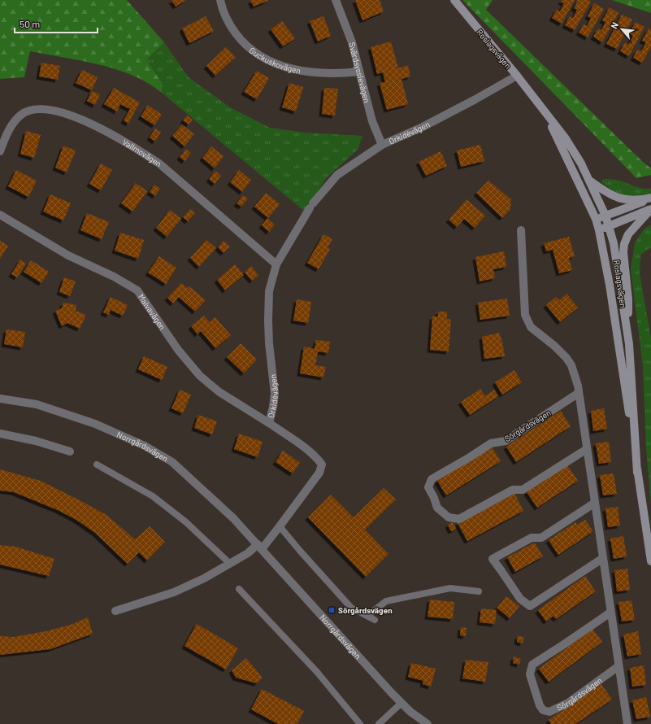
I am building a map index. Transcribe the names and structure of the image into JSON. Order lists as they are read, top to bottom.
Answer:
{
  "streets": {
    "main road": ["Roslagsvägen"],
    "street": [
      "Guckuskovägen",
      "Svärdsysslevägen",
      "Orkidévägen",
      "Vallmovägen",
      "Malvavägen",
      "Sörgårdsvägen",
      "Norrgårdsvägen"
    ]
  },
  "crossings": [
    ["Roslagsvägen", "Orkidévägen"],
    ["Guckuskovägen", "Svärdsysslevägen"],
    ["Svärdsysslevägen", "Orkidévägen"],
    ["Orkidévägen", "Vallmovägen"],
    ["Orkidévägen", "Malvavägen"],
    ["Orkidévägen", "Norrgårdsvägen"]
  ],
  "places": {
    "transit": ["Sörgårdsvägen"]
  },
  "scale_bar": "50 m",
  "north": "top left"
}
